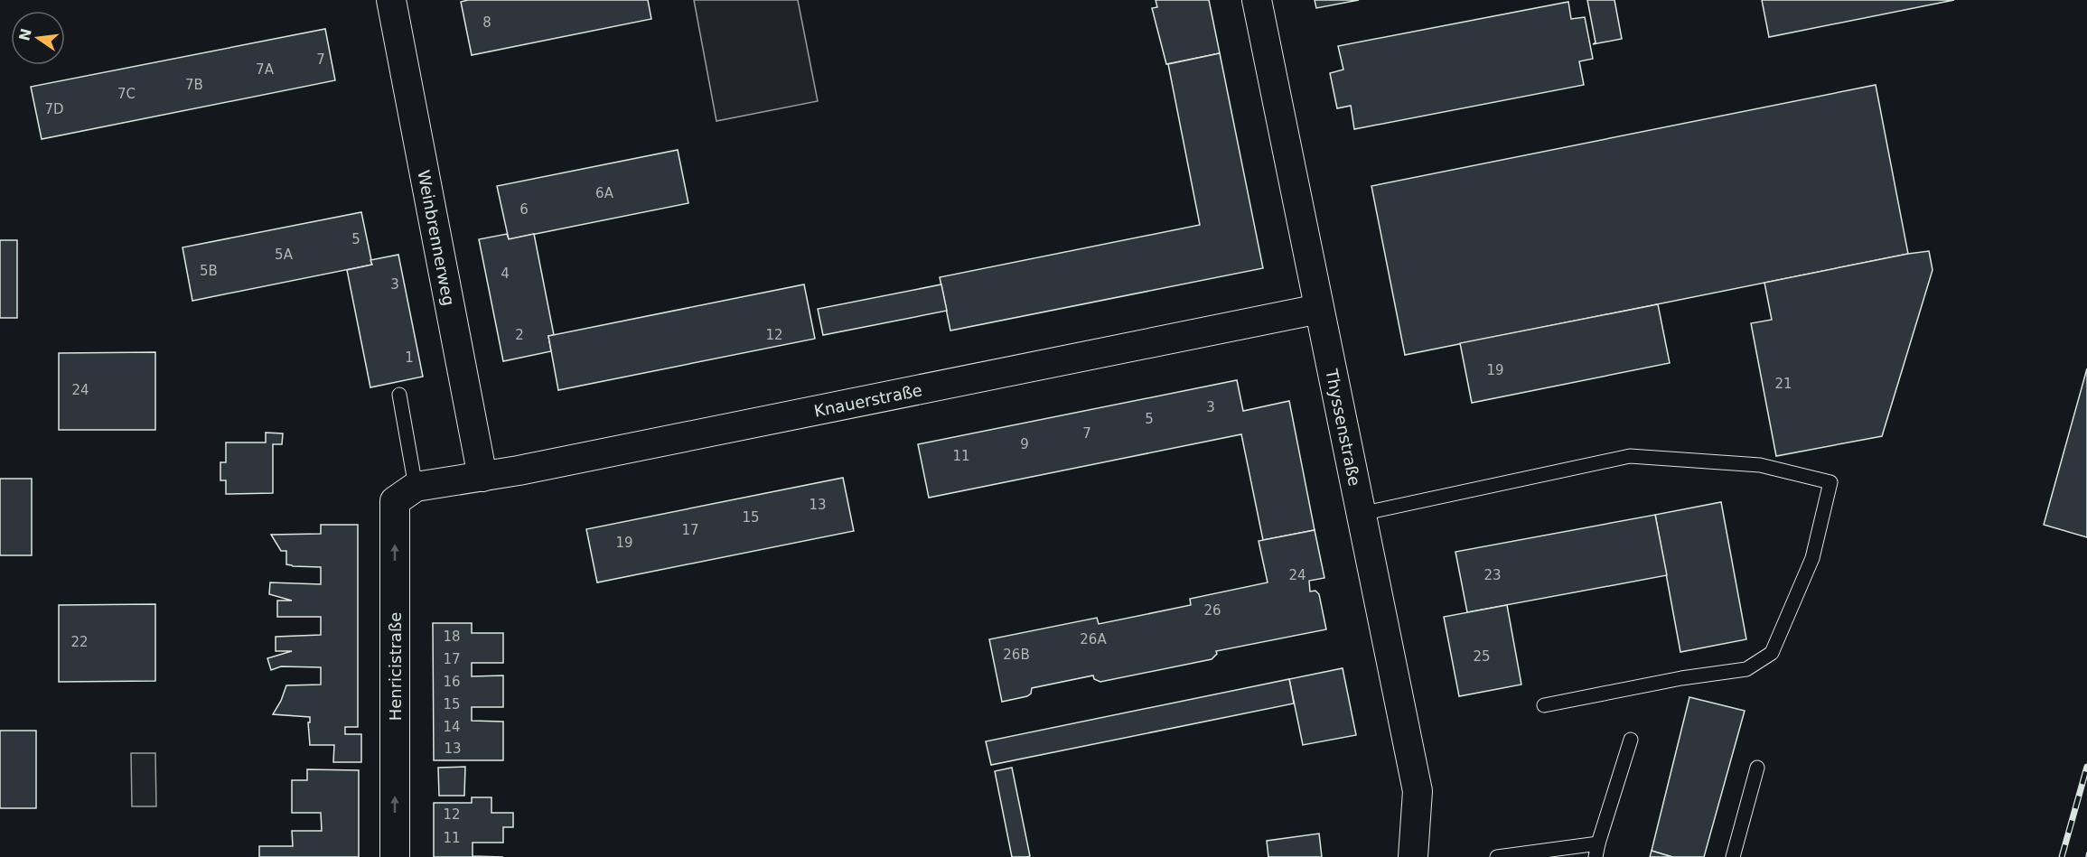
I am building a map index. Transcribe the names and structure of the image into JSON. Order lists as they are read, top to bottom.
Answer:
{
  "streets": {
    "street": [
      "Weinbrennerweg",
      "Knauerstraße",
      "Thyssenstraße",
      "Henricistraße"
    ]
  },
  "crossings": [
    ["Weinbrennerweg", "Knauerstraße"],
    ["Knauerstraße", "Thyssenstraße"],
    ["Knauerstraße", "Henricistraße"]
  ],
  "one_way": ["Henricistraße"],
  "house_numbers": [
    "8",
    "7",
    "7A",
    "7B",
    "7C",
    "7D",
    "6A",
    "6",
    "5",
    "5A",
    "5B",
    "4",
    "3",
    "2",
    "12",
    "1",
    "19",
    "21",
    "24",
    "3",
    "5",
    "7",
    "9",
    "11",
    "13",
    "15",
    "17",
    "19",
    "24",
    "23",
    "26",
    "18",
    "26A",
    "22",
    "26B",
    "25",
    "17",
    "16",
    "15",
    "14",
    "13",
    "12",
    "11"
  ],
  "north": "left"
}
